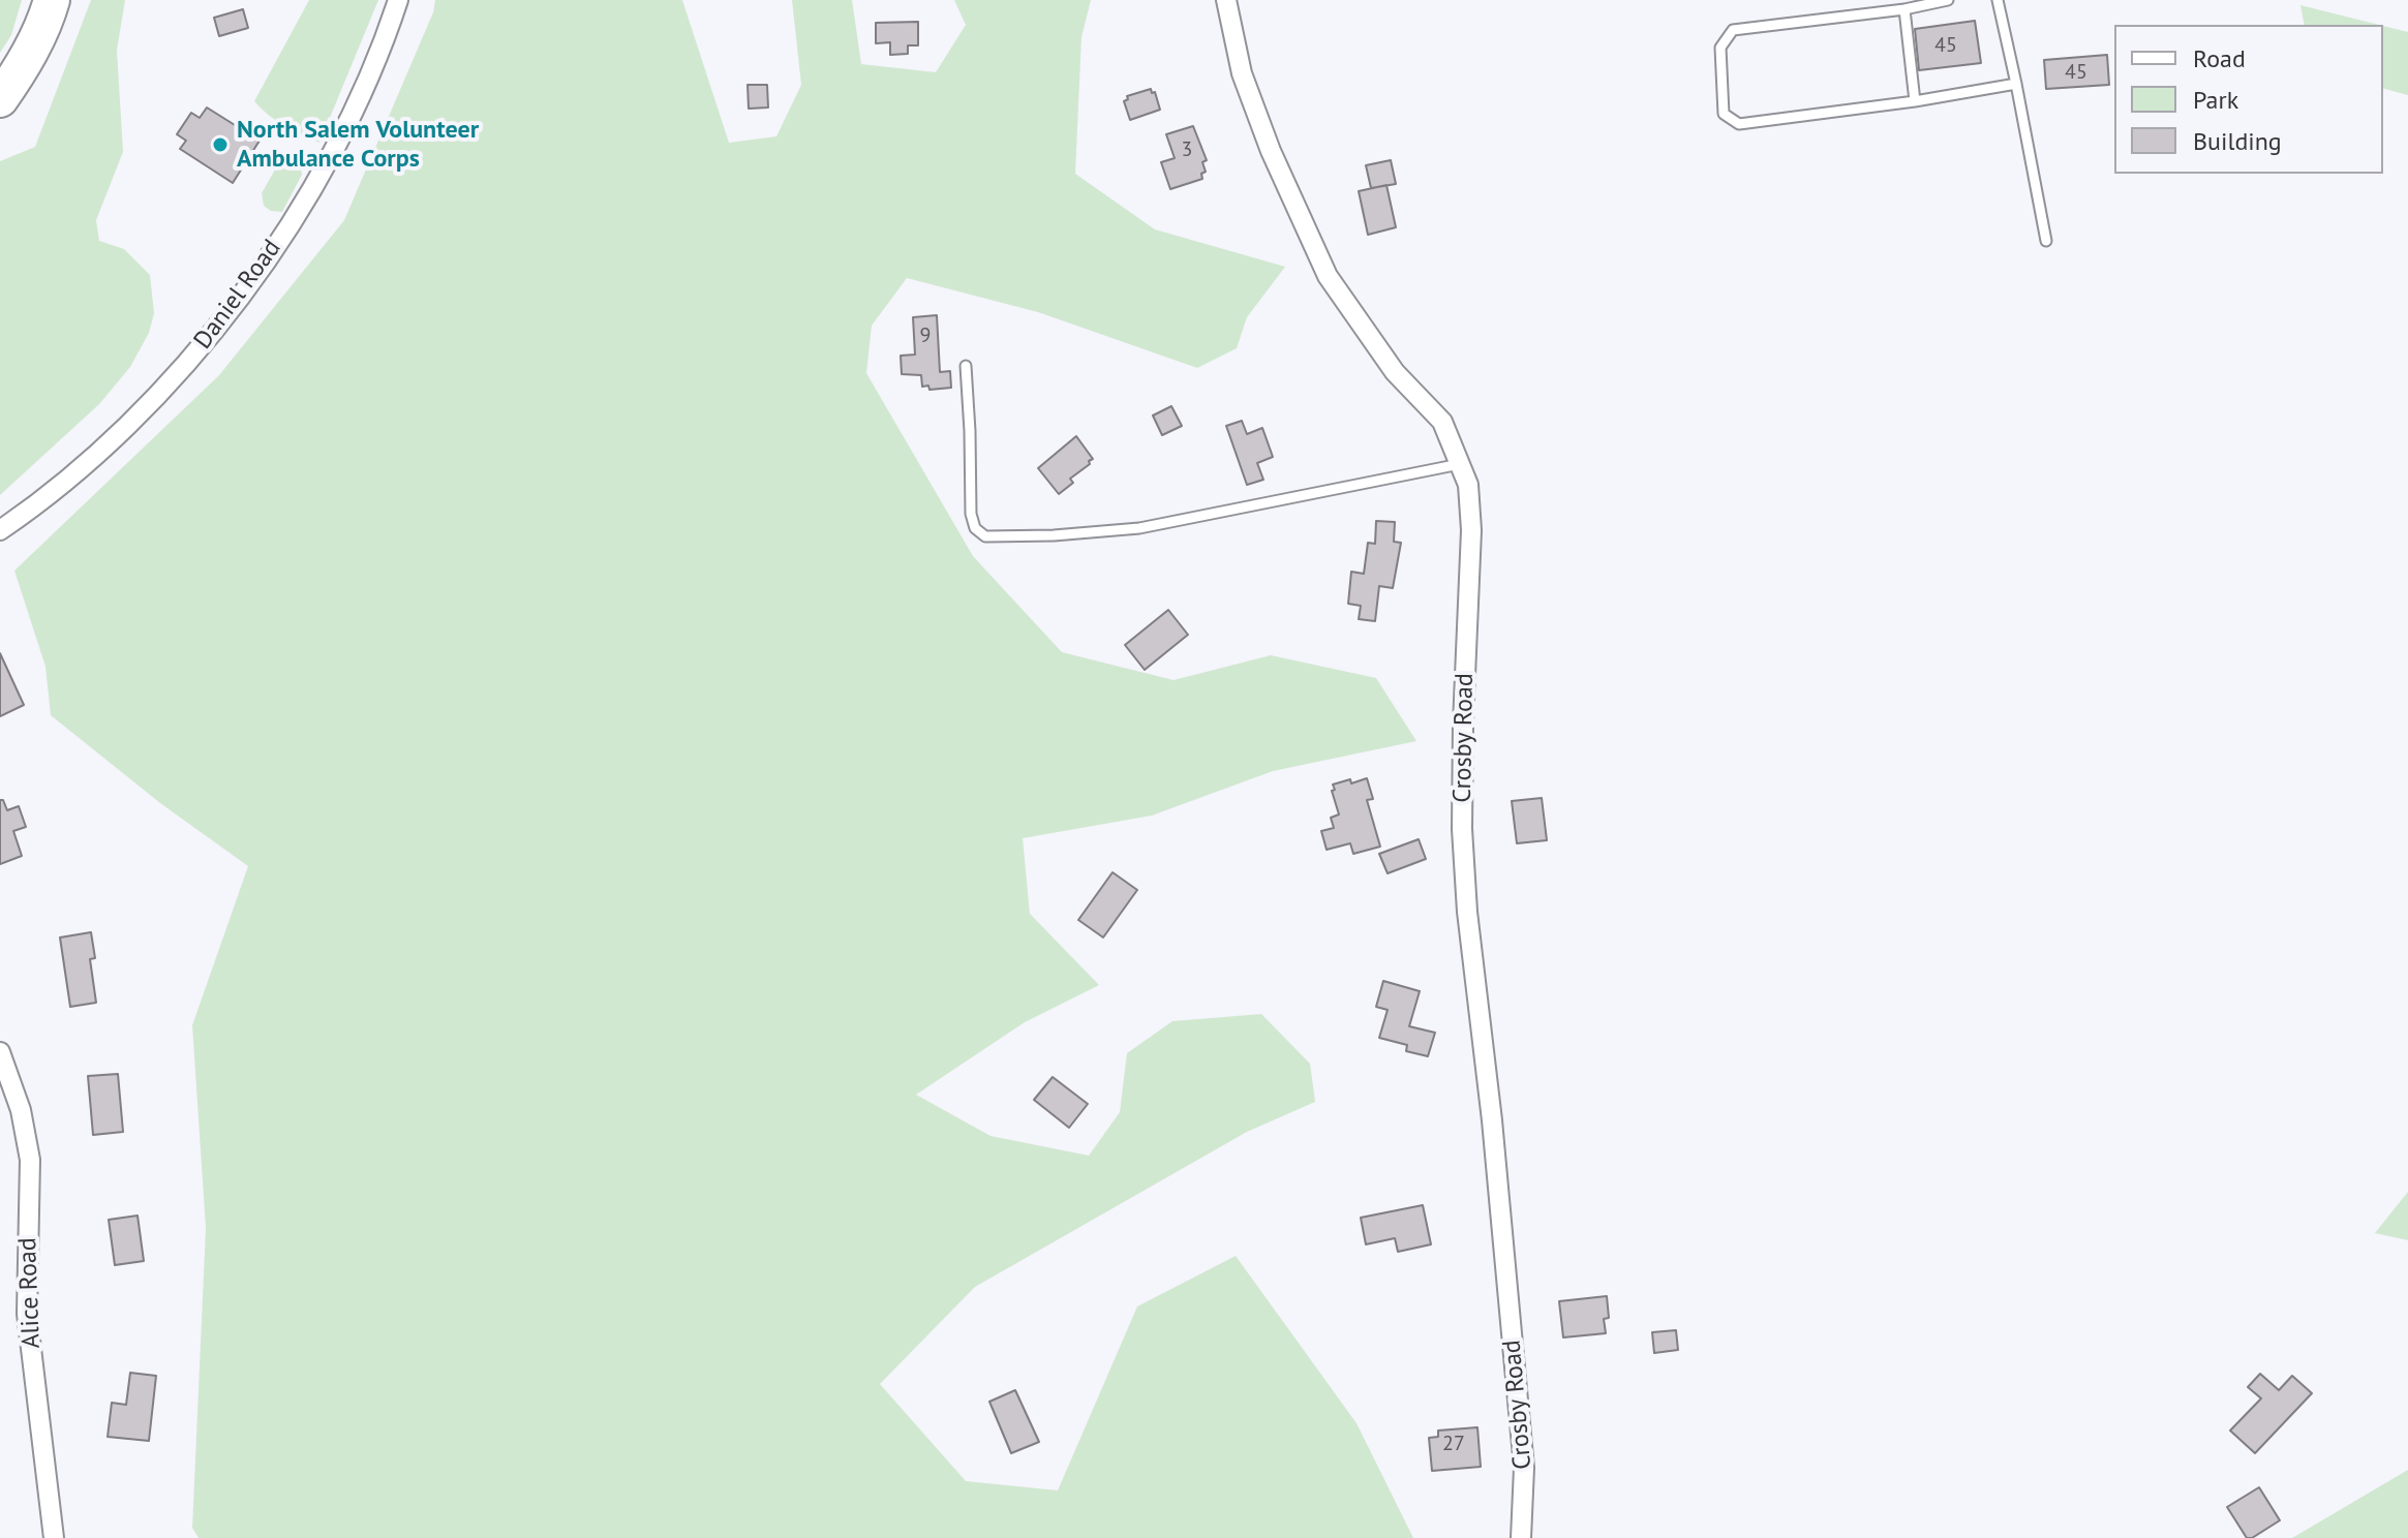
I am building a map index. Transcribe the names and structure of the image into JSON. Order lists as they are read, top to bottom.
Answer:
{
  "streets": {
    "street": ["Daniel Road", "Crosby Road", "Alice Road"]
  },
  "places": ["North Salem Volunteer Ambulance Corps"],
  "house_numbers": [
    "45",
    "45",
    "3",
    "9",
    "27"
  ],
  "legend": ["Road", "Park", "Building"]
}
